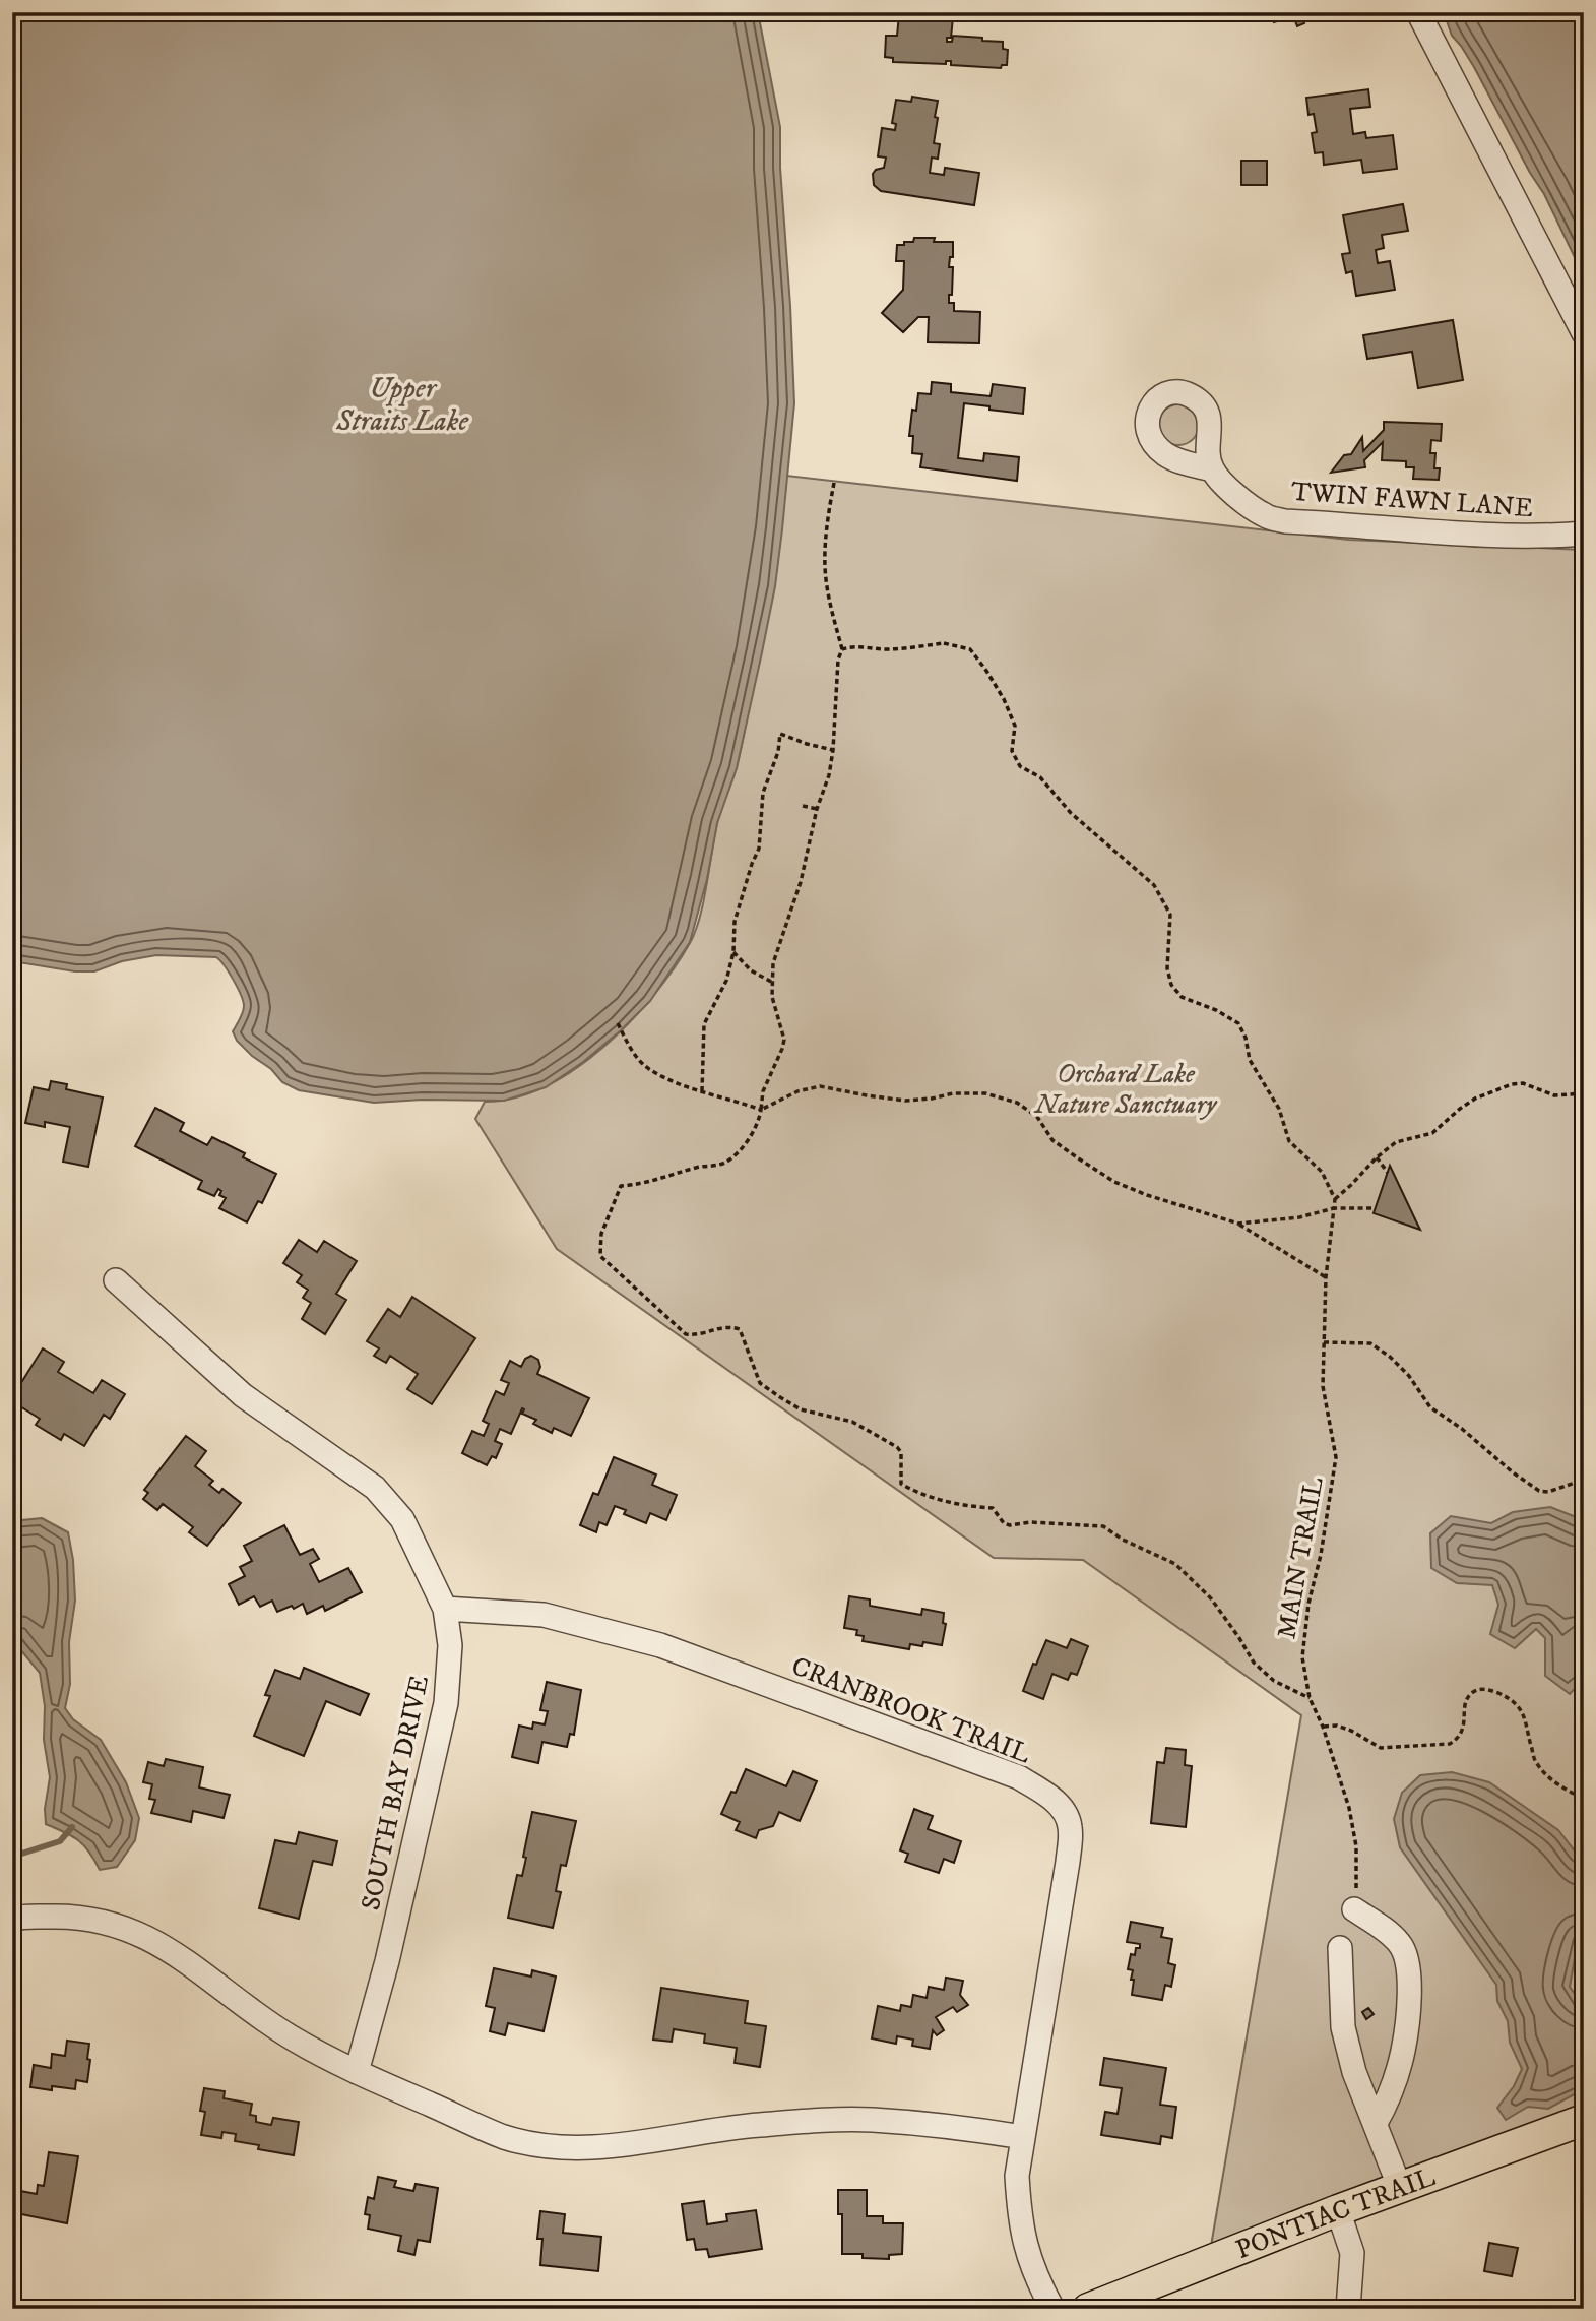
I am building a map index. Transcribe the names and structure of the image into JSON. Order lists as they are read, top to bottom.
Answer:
{
  "streets": {
    "main road": ["PONTIAC TRAIL"],
    "street": ["TWIN FAWN LANE", "CRANBROOK TRAIL", "SOUTH BAY DRIVE"],
    "path": ["MAIN TRAIL"]
  },
  "crossings": [
    ["CRANBROOK TRAIL", "SOUTH BAY DRIVE"]
  ],
  "water": ["Upper Straits Lake"],
  "parks": ["Orchard Lake Nature Sanctuary"]
}
